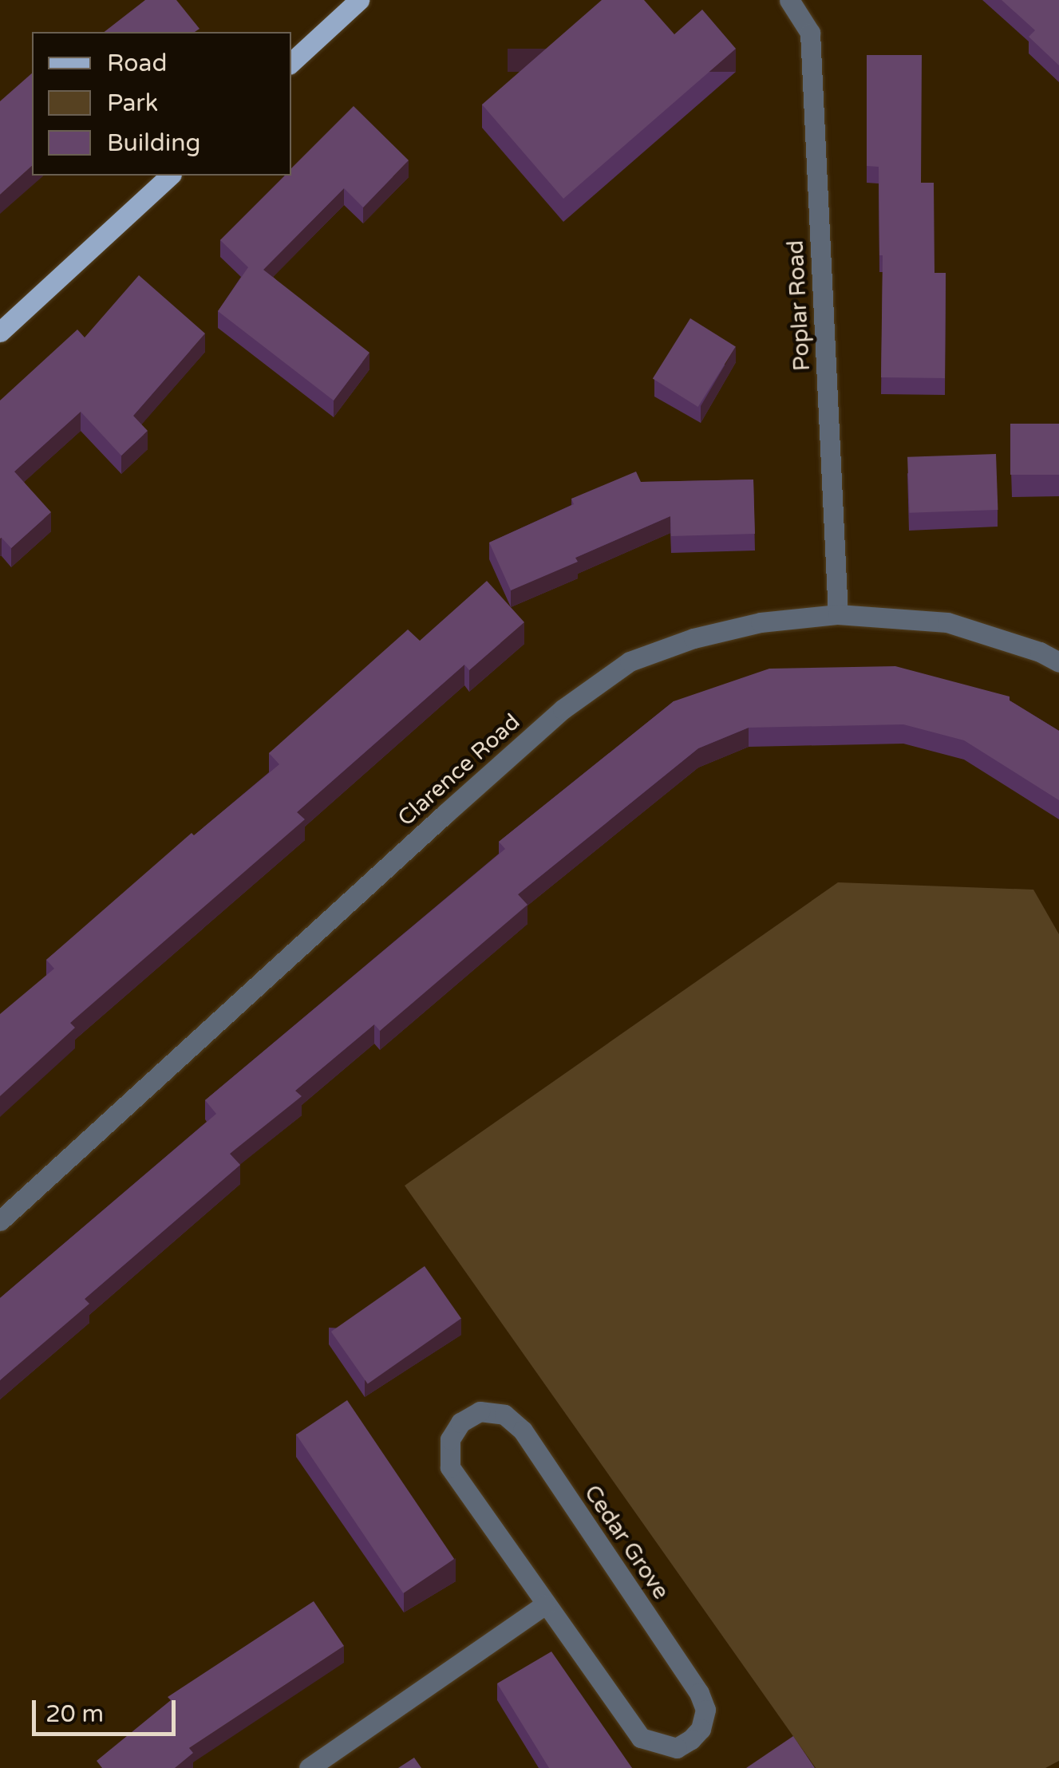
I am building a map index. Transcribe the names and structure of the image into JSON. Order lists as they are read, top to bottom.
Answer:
{
  "streets": {
    "street": ["Poplar Road", "Clarence Road", "Cedar Grove"]
  },
  "crossings": [
    ["Poplar Road", "Clarence Road"]
  ],
  "legend": ["Road", "Park", "Building"],
  "scale_bar": "20 m"
}
